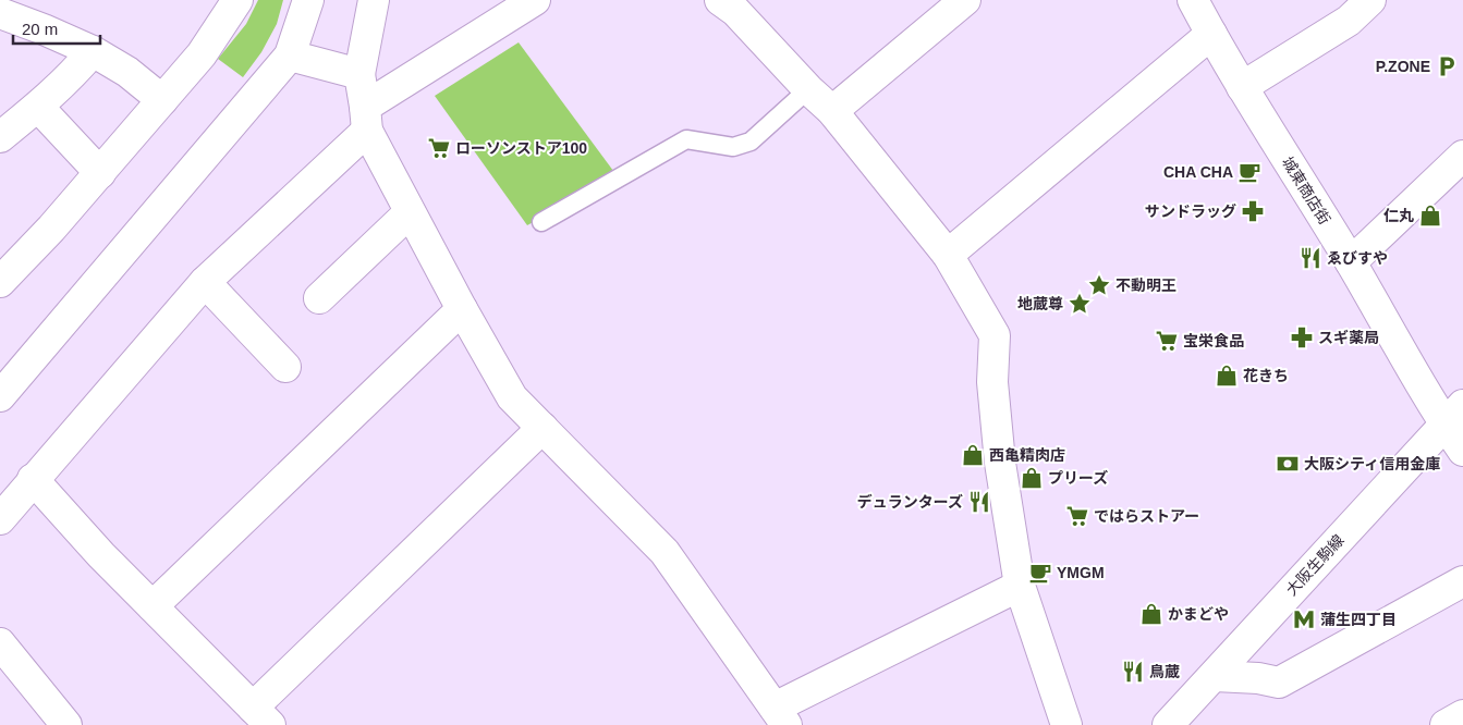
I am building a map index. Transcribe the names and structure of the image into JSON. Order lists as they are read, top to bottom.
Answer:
{
  "streets": {
    "street": ["城東商店街", "大阪生駒線"]
  },
  "crossings": [
    ["城東商店街", "大阪生駒線"]
  ],
  "places": {
    "parking": ["P.ZONE"],
    "supermarket": ["ローソンストア100", "宝栄食品", "ではらストアー"],
    "cafe": ["CHA CHA", "YMGM"],
    "pharmacy": ["サンドラッグ", "スギ薬局"],
    "shop": [
      "仁丸",
      "花きち",
      "西亀精肉店",
      "プリーズ",
      "かまどや"
    ],
    "restaurant": ["ゑびすや", "デュランターズ", "鳥蔵"],
    "place": ["不動明王", "地蔵尊"],
    "bank": ["大阪シティ信用金庫"],
    "metro station": ["蒲生四丁目"]
  },
  "scale_bar": "20 m"
}
